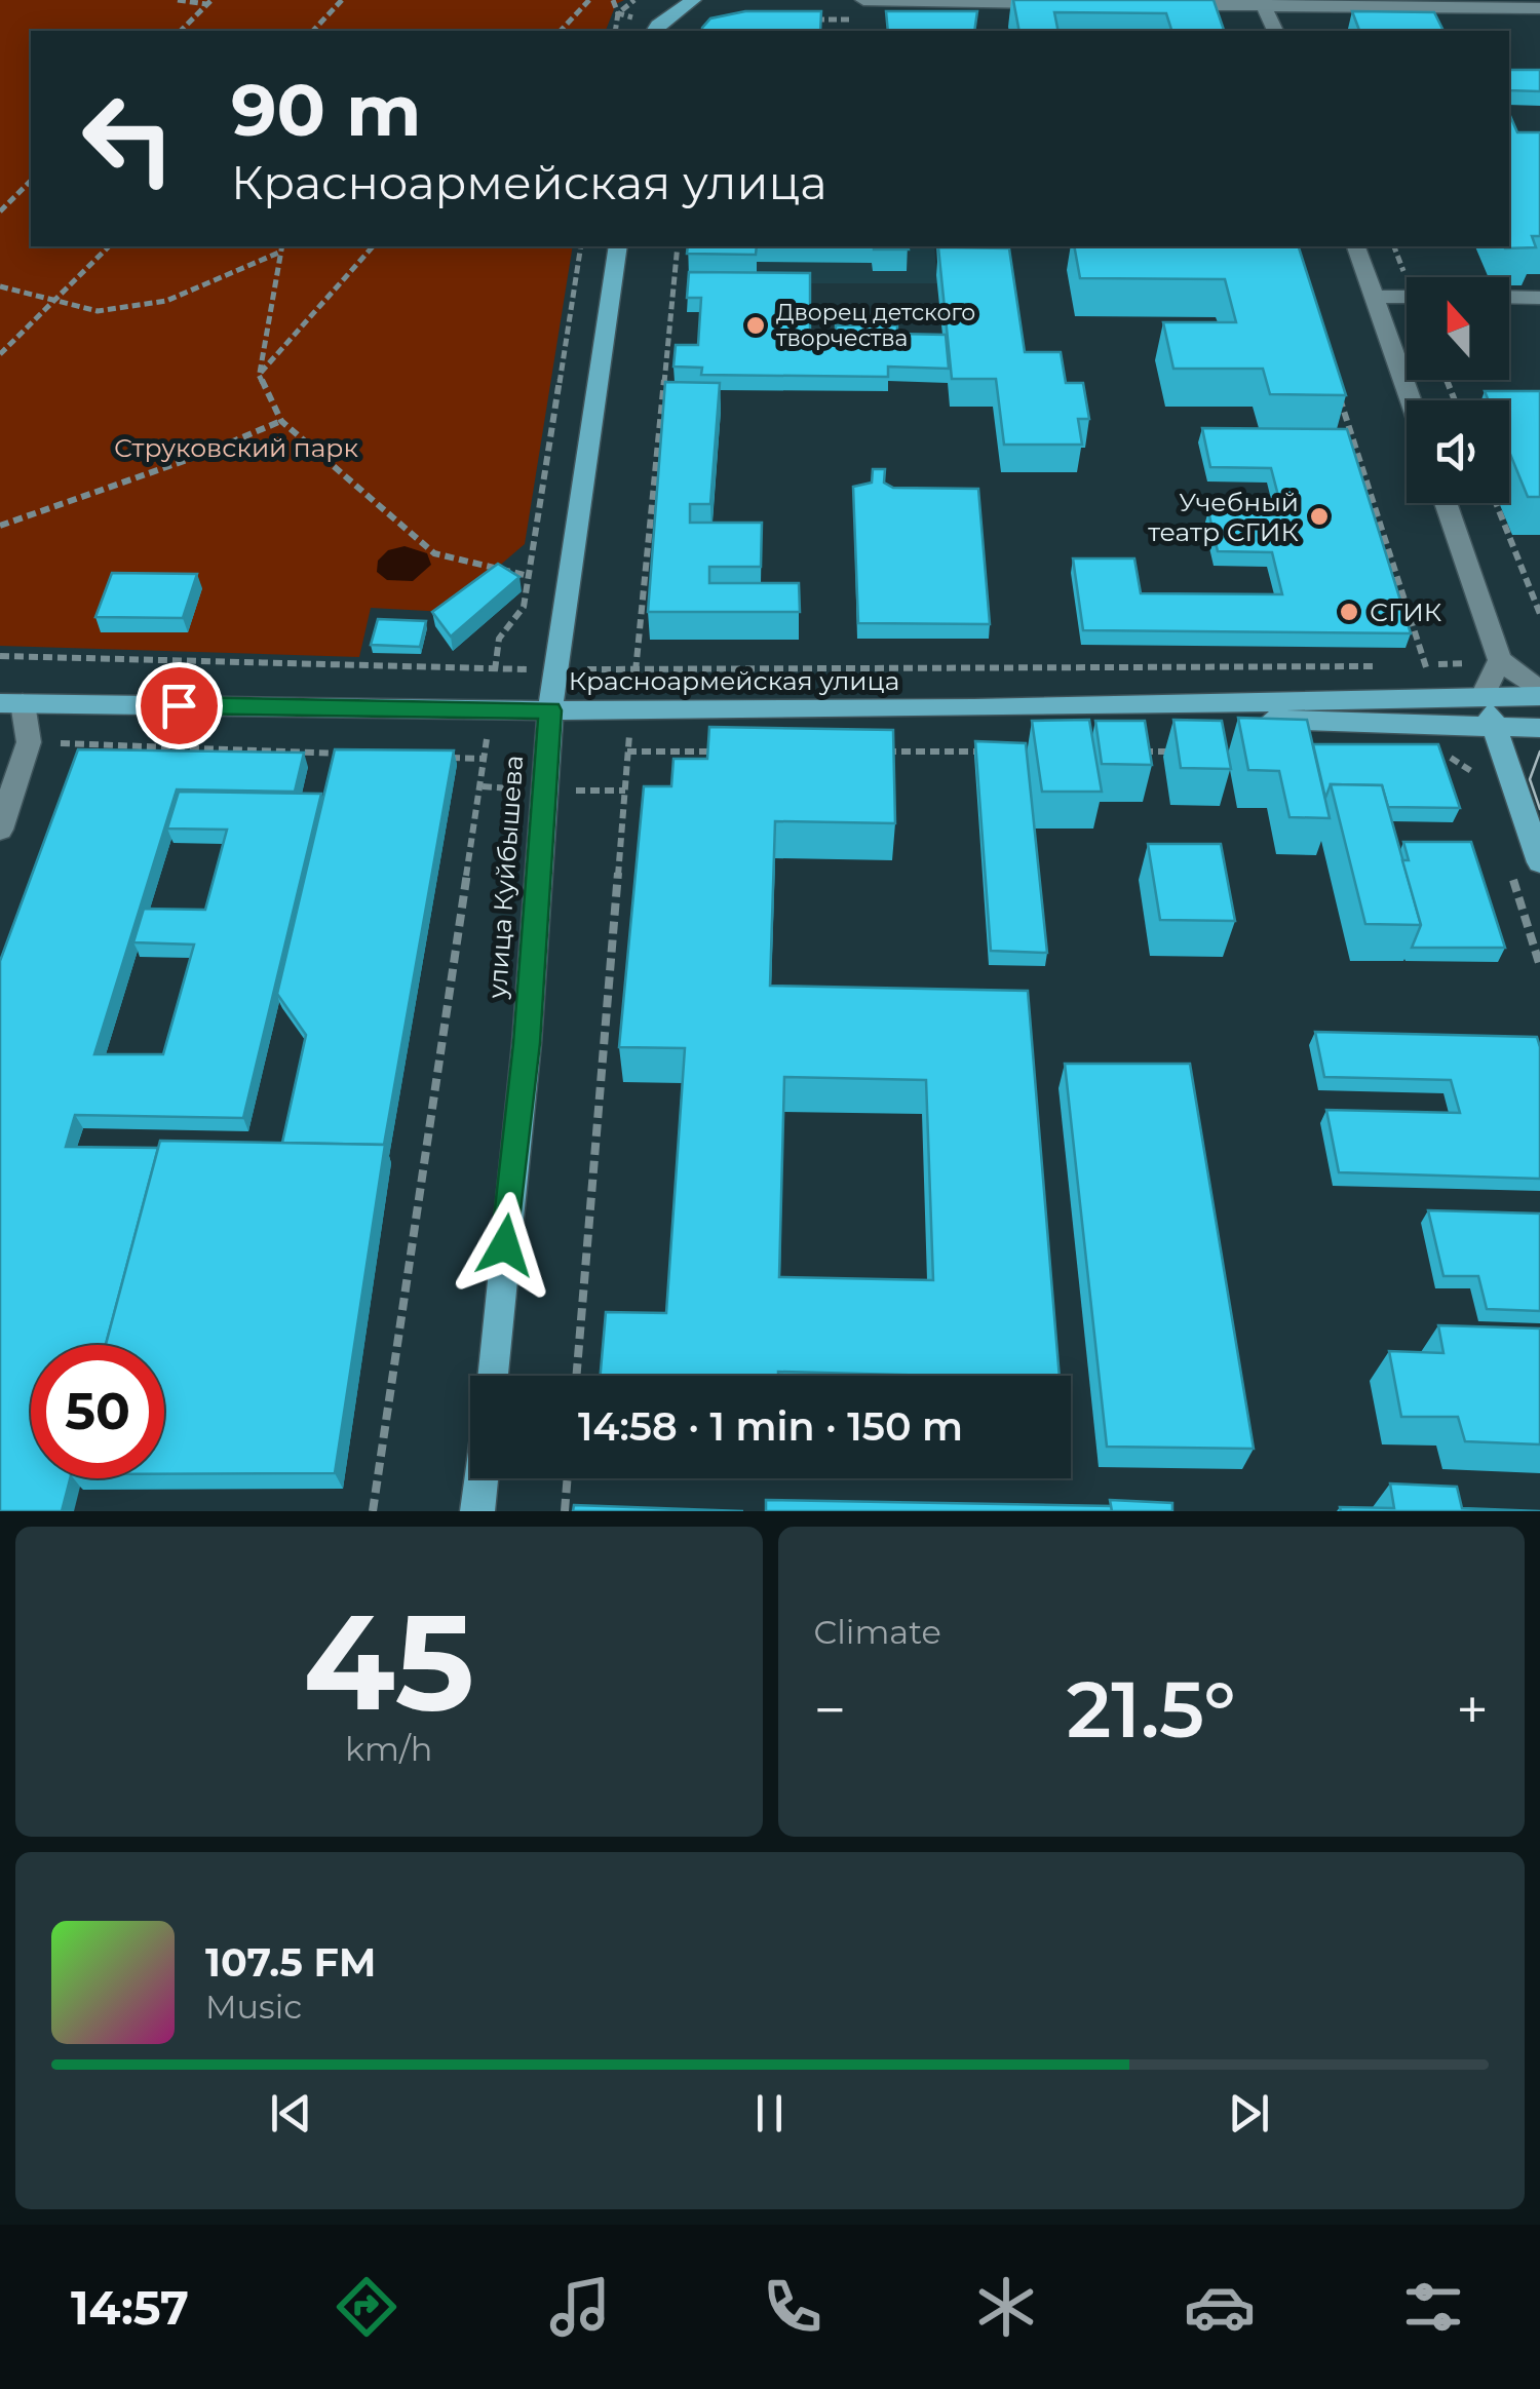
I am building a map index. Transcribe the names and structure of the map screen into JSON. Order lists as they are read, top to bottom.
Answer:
{
  "streets": {
    "main road": ["Красноармейская улица", "улица Куйбышева"]
  },
  "crossings": [
    ["Красноармейская улица", "улица Куйбышева"]
  ],
  "parks": ["Струковский парк"],
  "places": ["Дворец детского творчества", "Учебный театр СГИК", "СГИК"],
  "north": "top",
  "page": {
    "turn": ["90 m", "Красноармейская улица"],
    "limit": "50",
    "trip": "14:58 · 1 min · 150 m",
    "tile": [
      ["45", "km/h"],
      "Climate"
    ],
    "heat": ["−", "21.5°", "+"],
    "song": ["107.5 FM", "Music"],
    "tabs": "14:57"
  }
}
